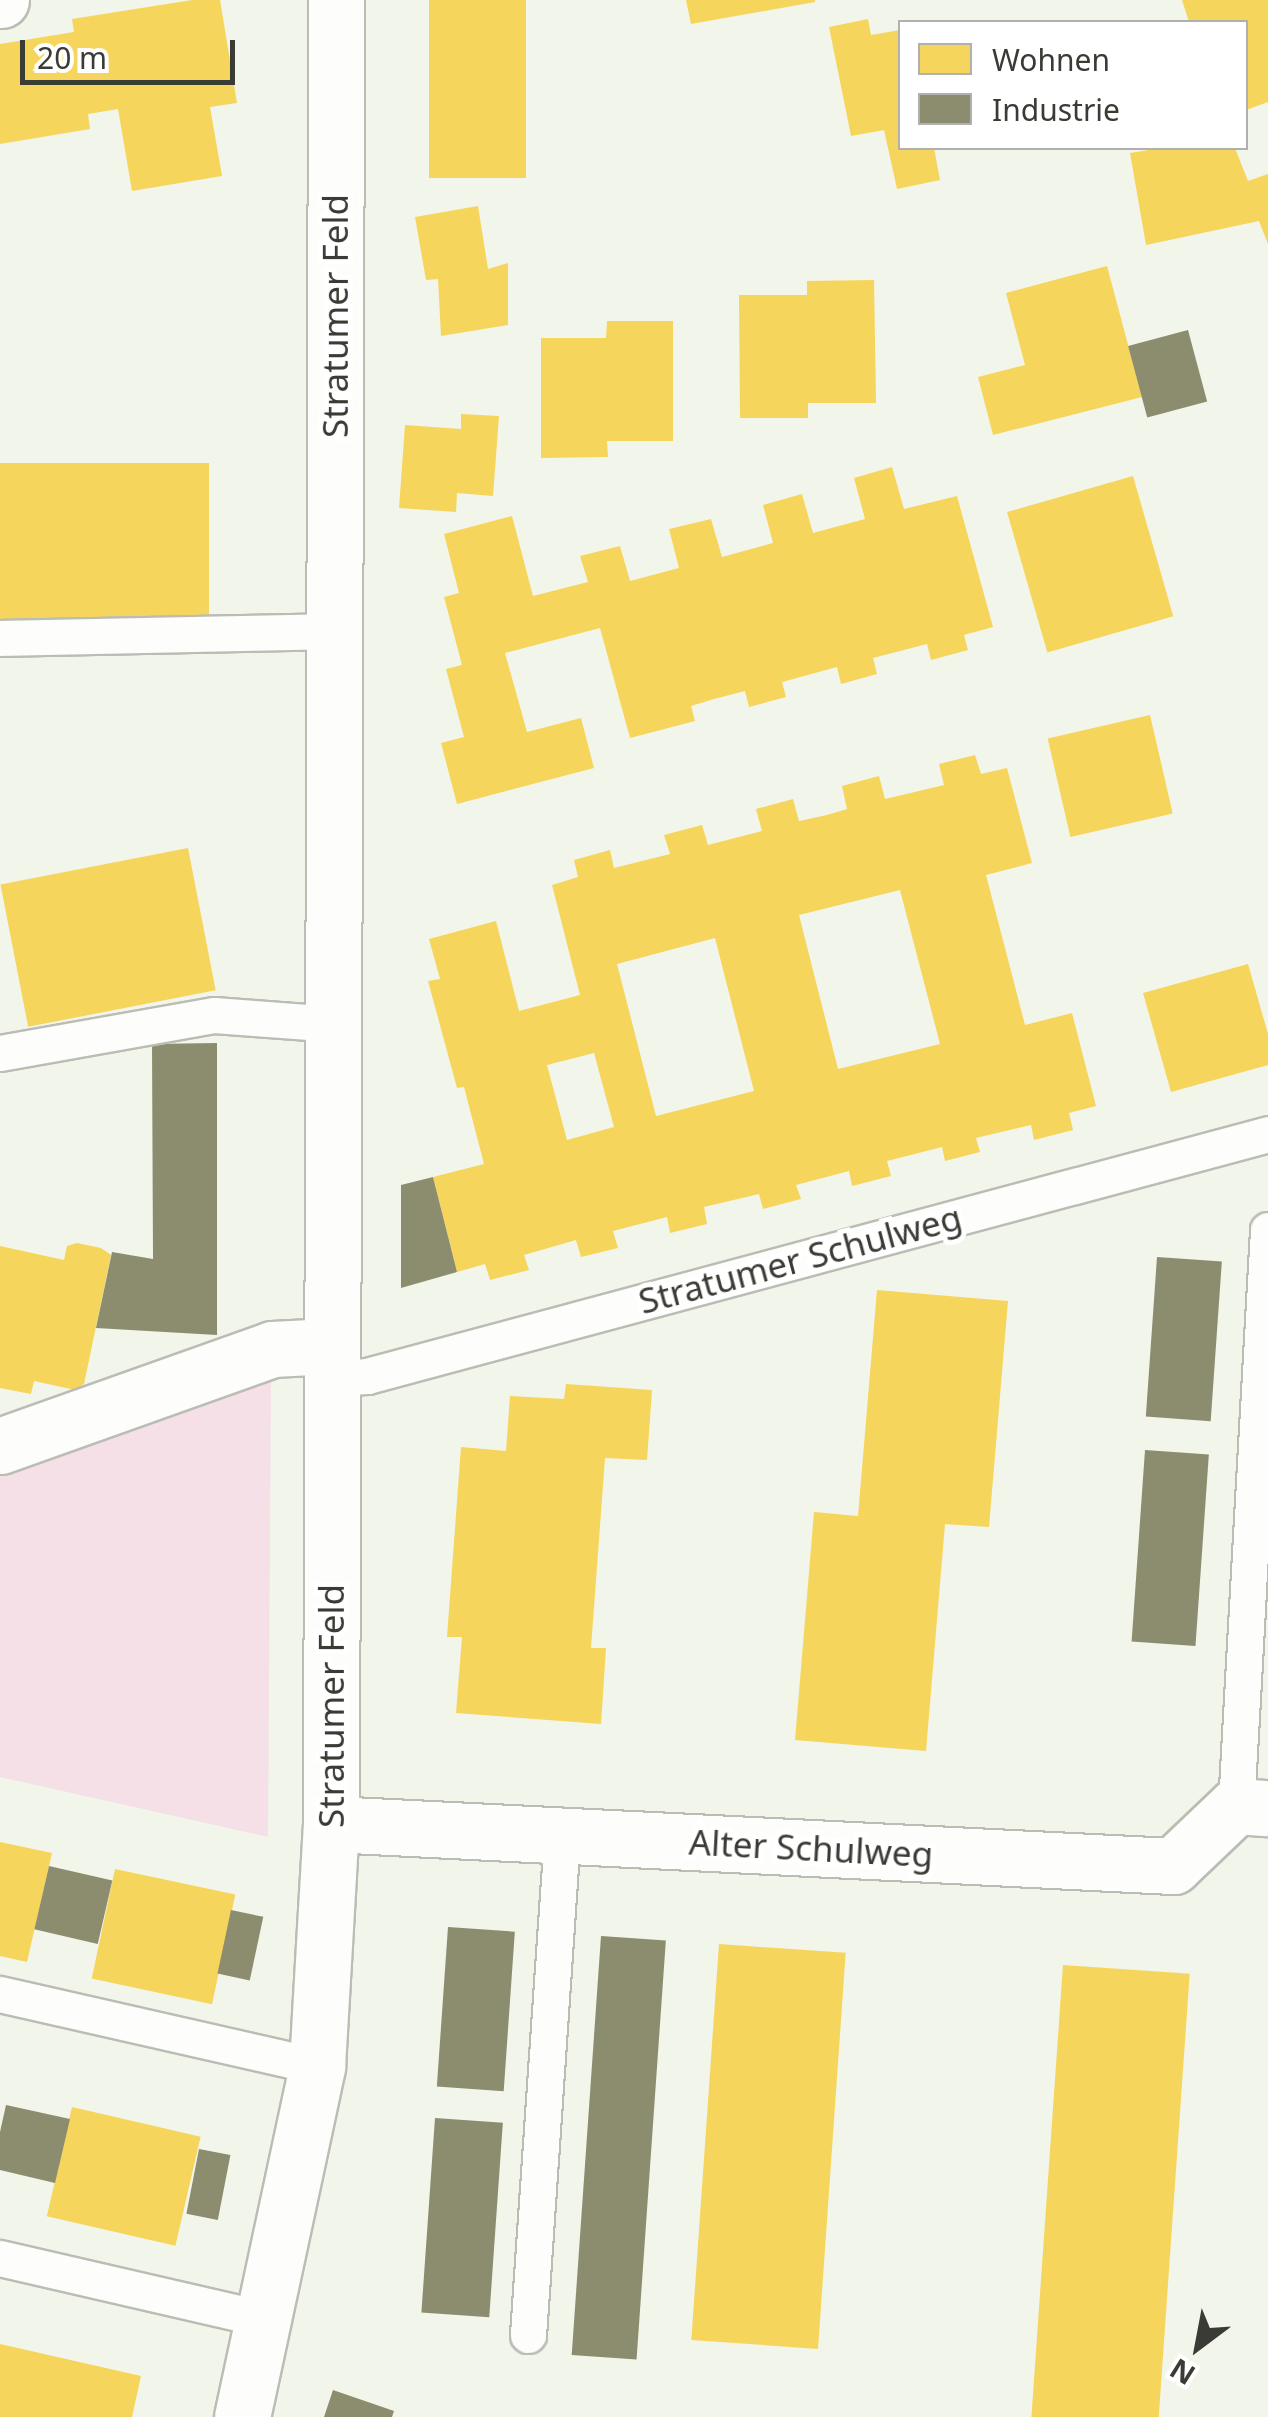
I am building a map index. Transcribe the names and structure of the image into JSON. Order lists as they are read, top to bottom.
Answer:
{
  "streets": {
    "street": ["Stratumer Feld", "Alter Schulweg"],
    "lane": ["Stratumer Schulweg"]
  },
  "crossings": [
    ["Stratumer Feld", "Stratumer Schulweg"],
    ["Stratumer Feld", "Alter Schulweg"]
  ],
  "legend": ["Wohnen", "Industrie"],
  "scale_bar": "20 m",
  "north": "bottom left"
}
